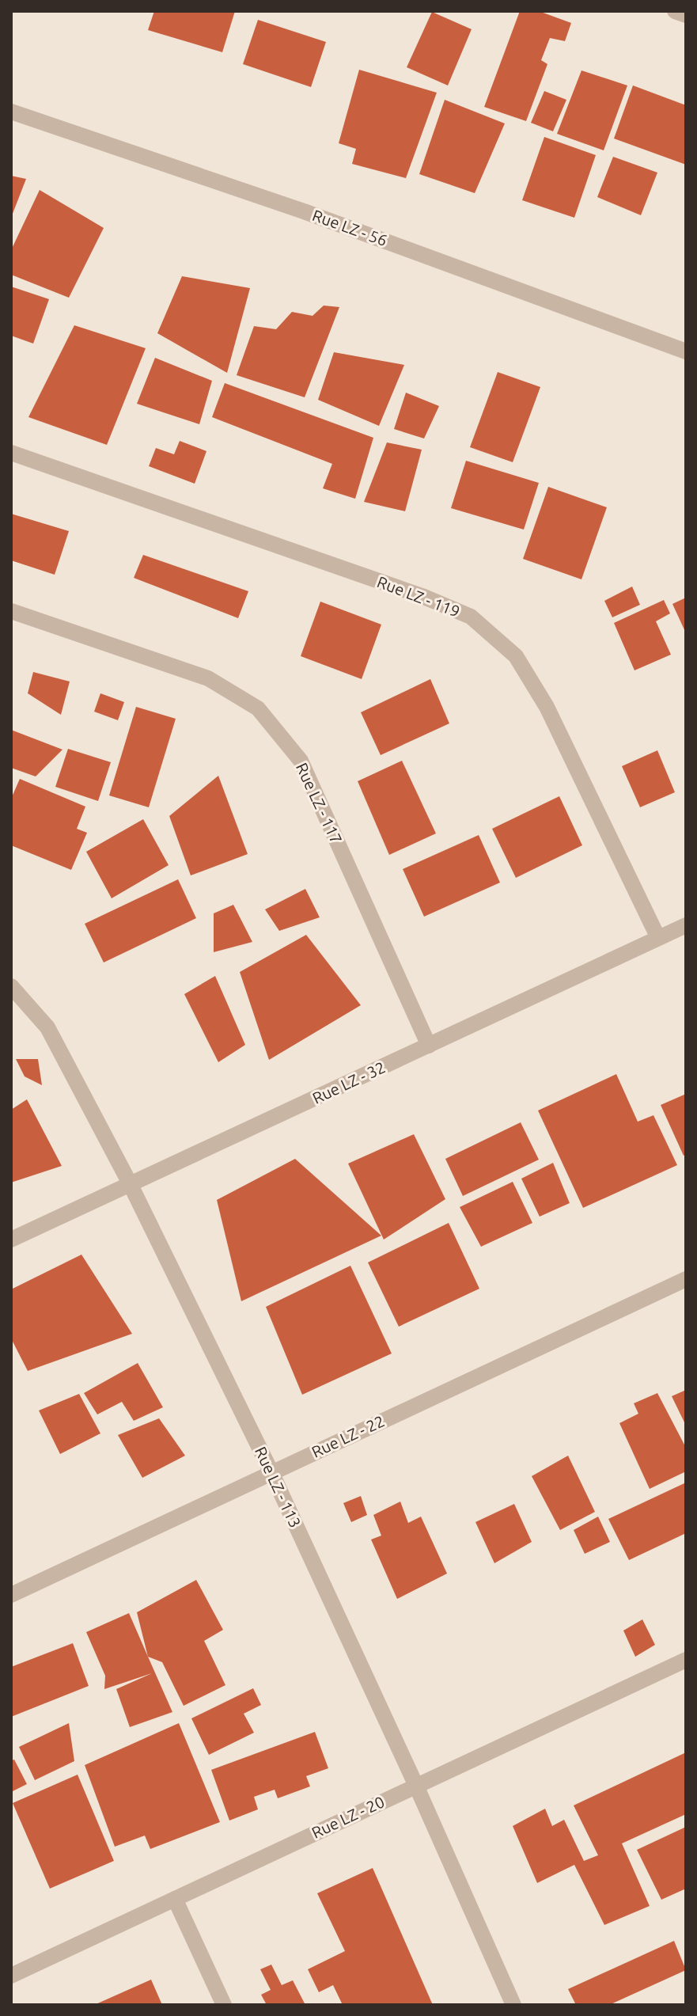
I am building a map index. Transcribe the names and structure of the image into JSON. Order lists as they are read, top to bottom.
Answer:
{
  "streets": {
    "street": [
      "Rue LZ - 56",
      "Rue LZ - 119",
      "Rue LZ - 117",
      "Rue LZ - 32",
      "Rue LZ - 22",
      "Rue LZ - 113",
      "Rue LZ - 20"
    ]
  },
  "crossings": [
    ["Rue LZ - 119", "Rue LZ - 32"],
    ["Rue LZ - 117", "Rue LZ - 32"],
    ["Rue LZ - 32", "Rue LZ - 113"],
    ["Rue LZ - 22", "Rue LZ - 113"],
    ["Rue LZ - 113", "Rue LZ - 20"]
  ]
}
